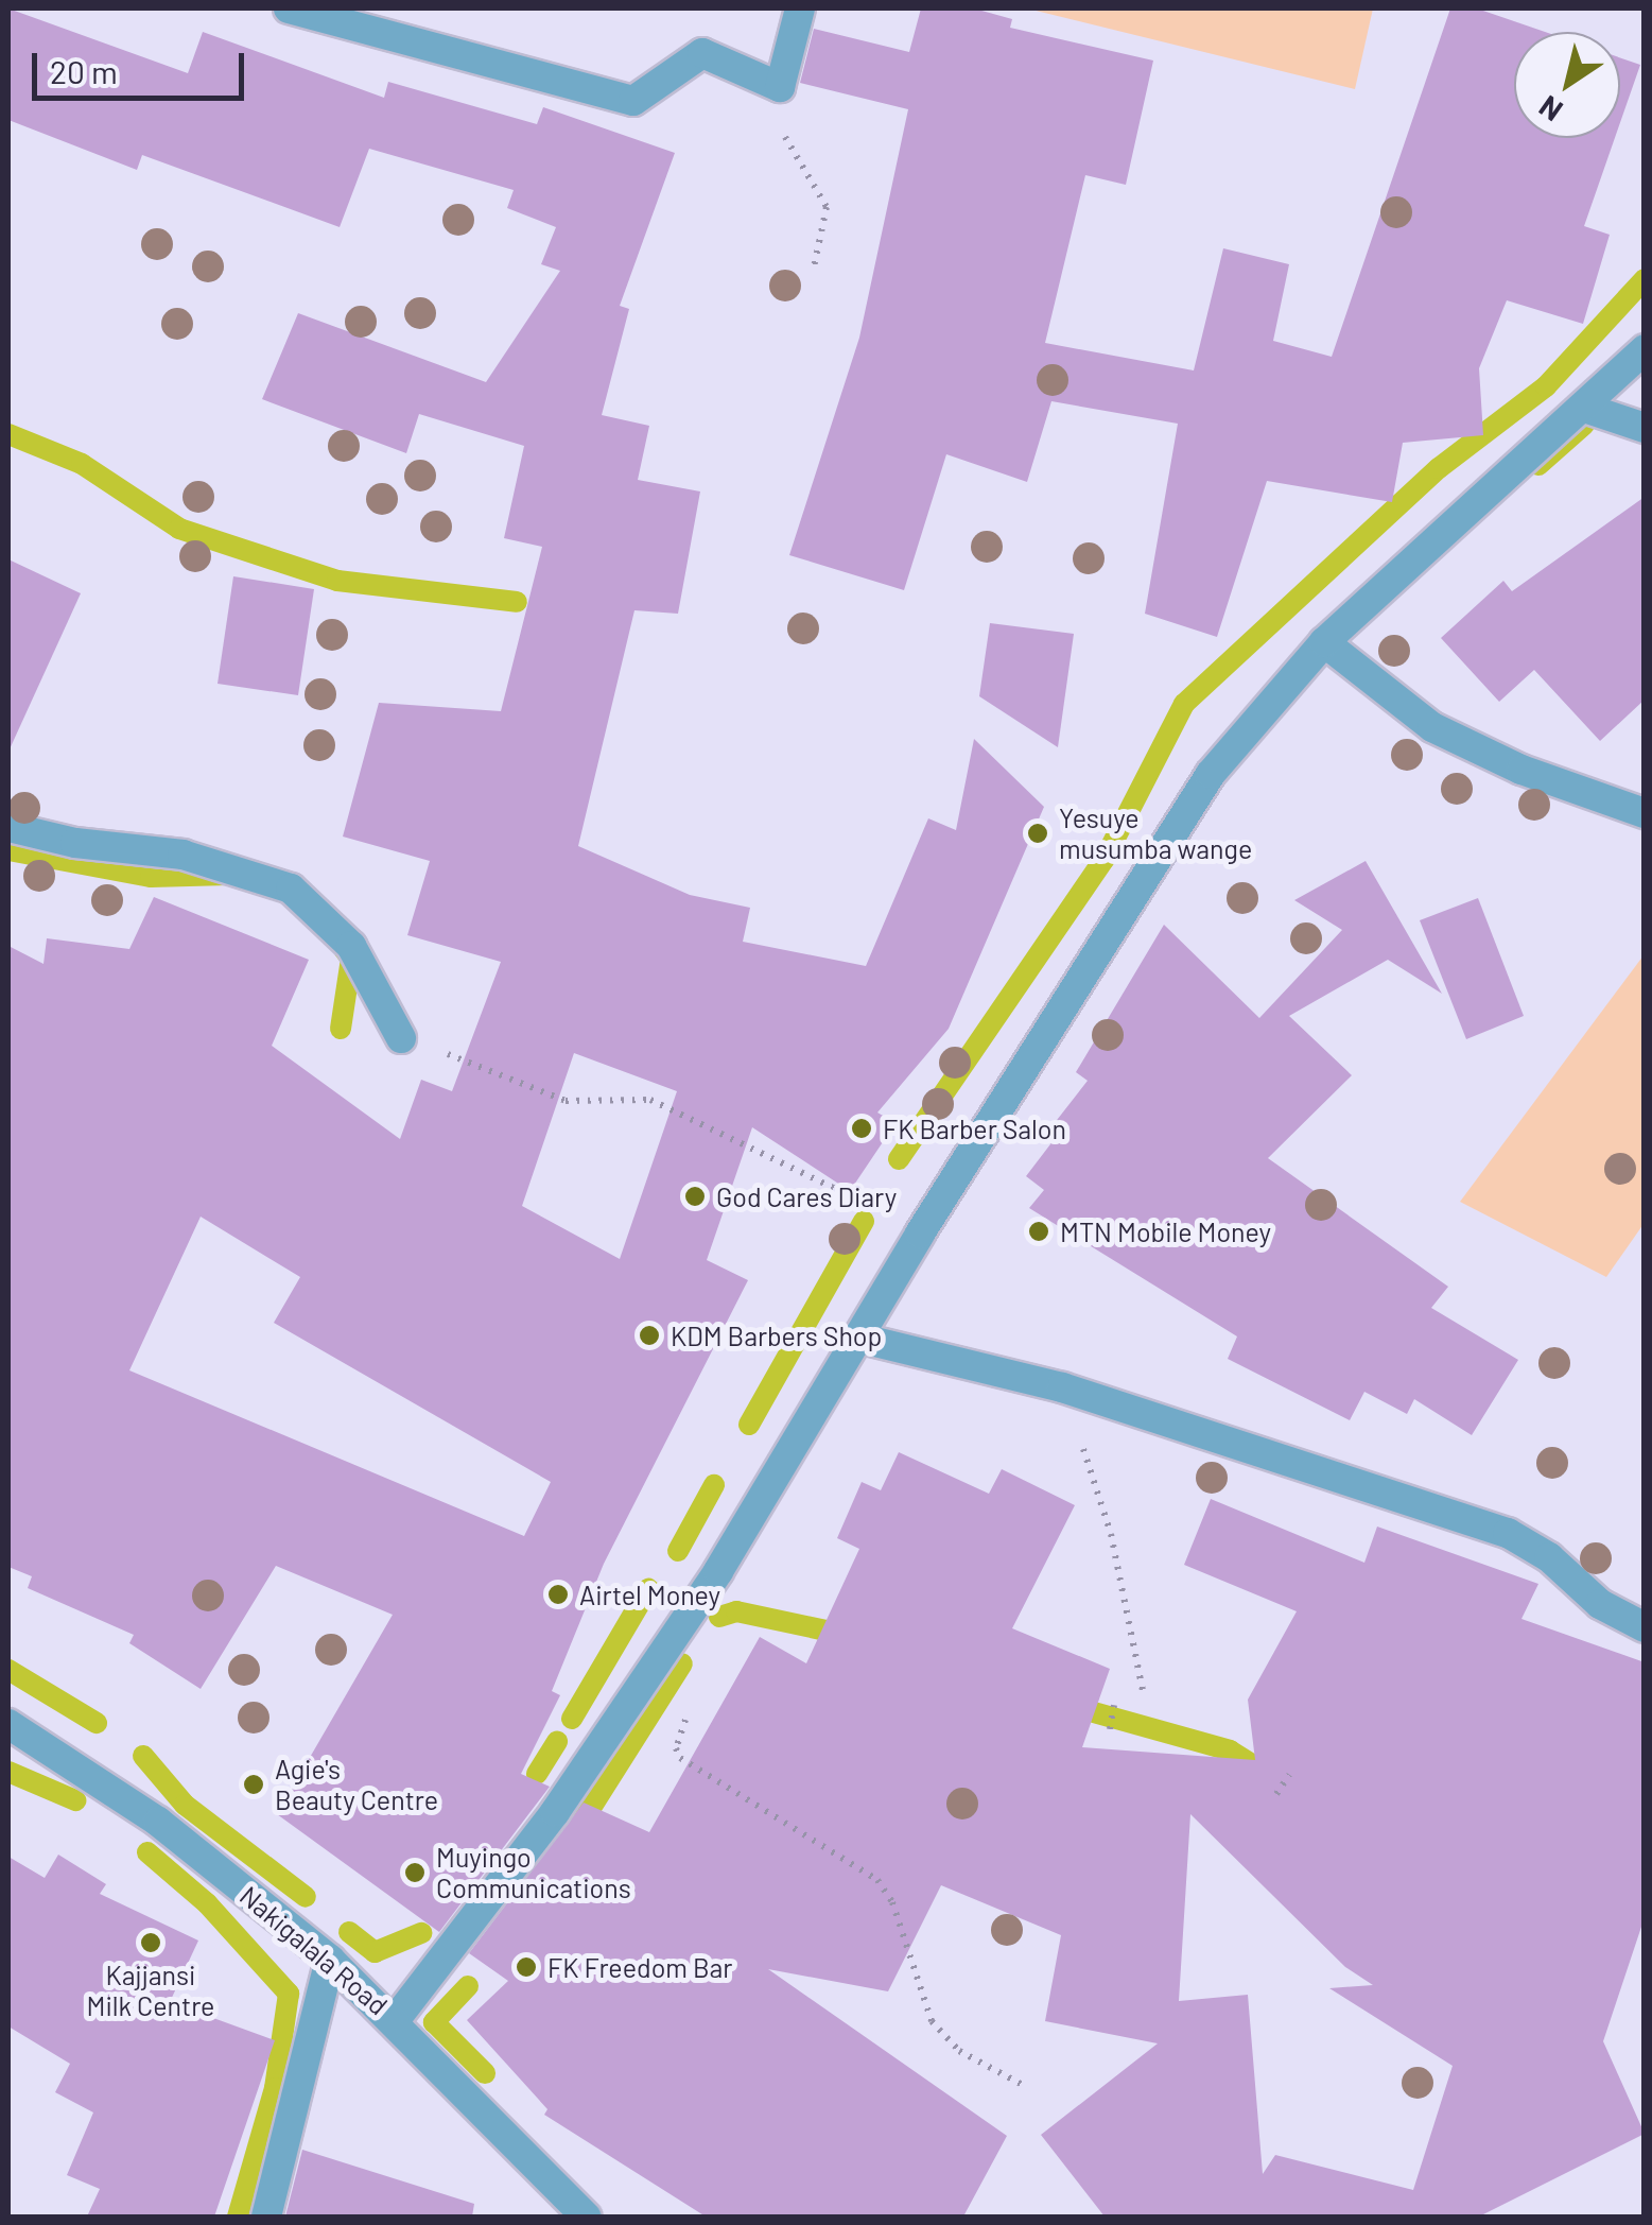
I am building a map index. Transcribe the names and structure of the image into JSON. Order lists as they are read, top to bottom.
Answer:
{
  "streets": {
    "street": ["Nakigalala Road"]
  },
  "places": [
    "Yesuye musumba wange",
    "FK Barber Salon",
    "God Cares Diary",
    "MTN Mobile Money",
    "KDM Barbers Shop",
    "Airtel Money",
    "Agie's Beauty Centre",
    "Muyingo Communications",
    "Kajjansi Milk Centre",
    "FK Freedom Bar"
  ],
  "scale_bar": "20 m",
  "north": "bottom left"
}
